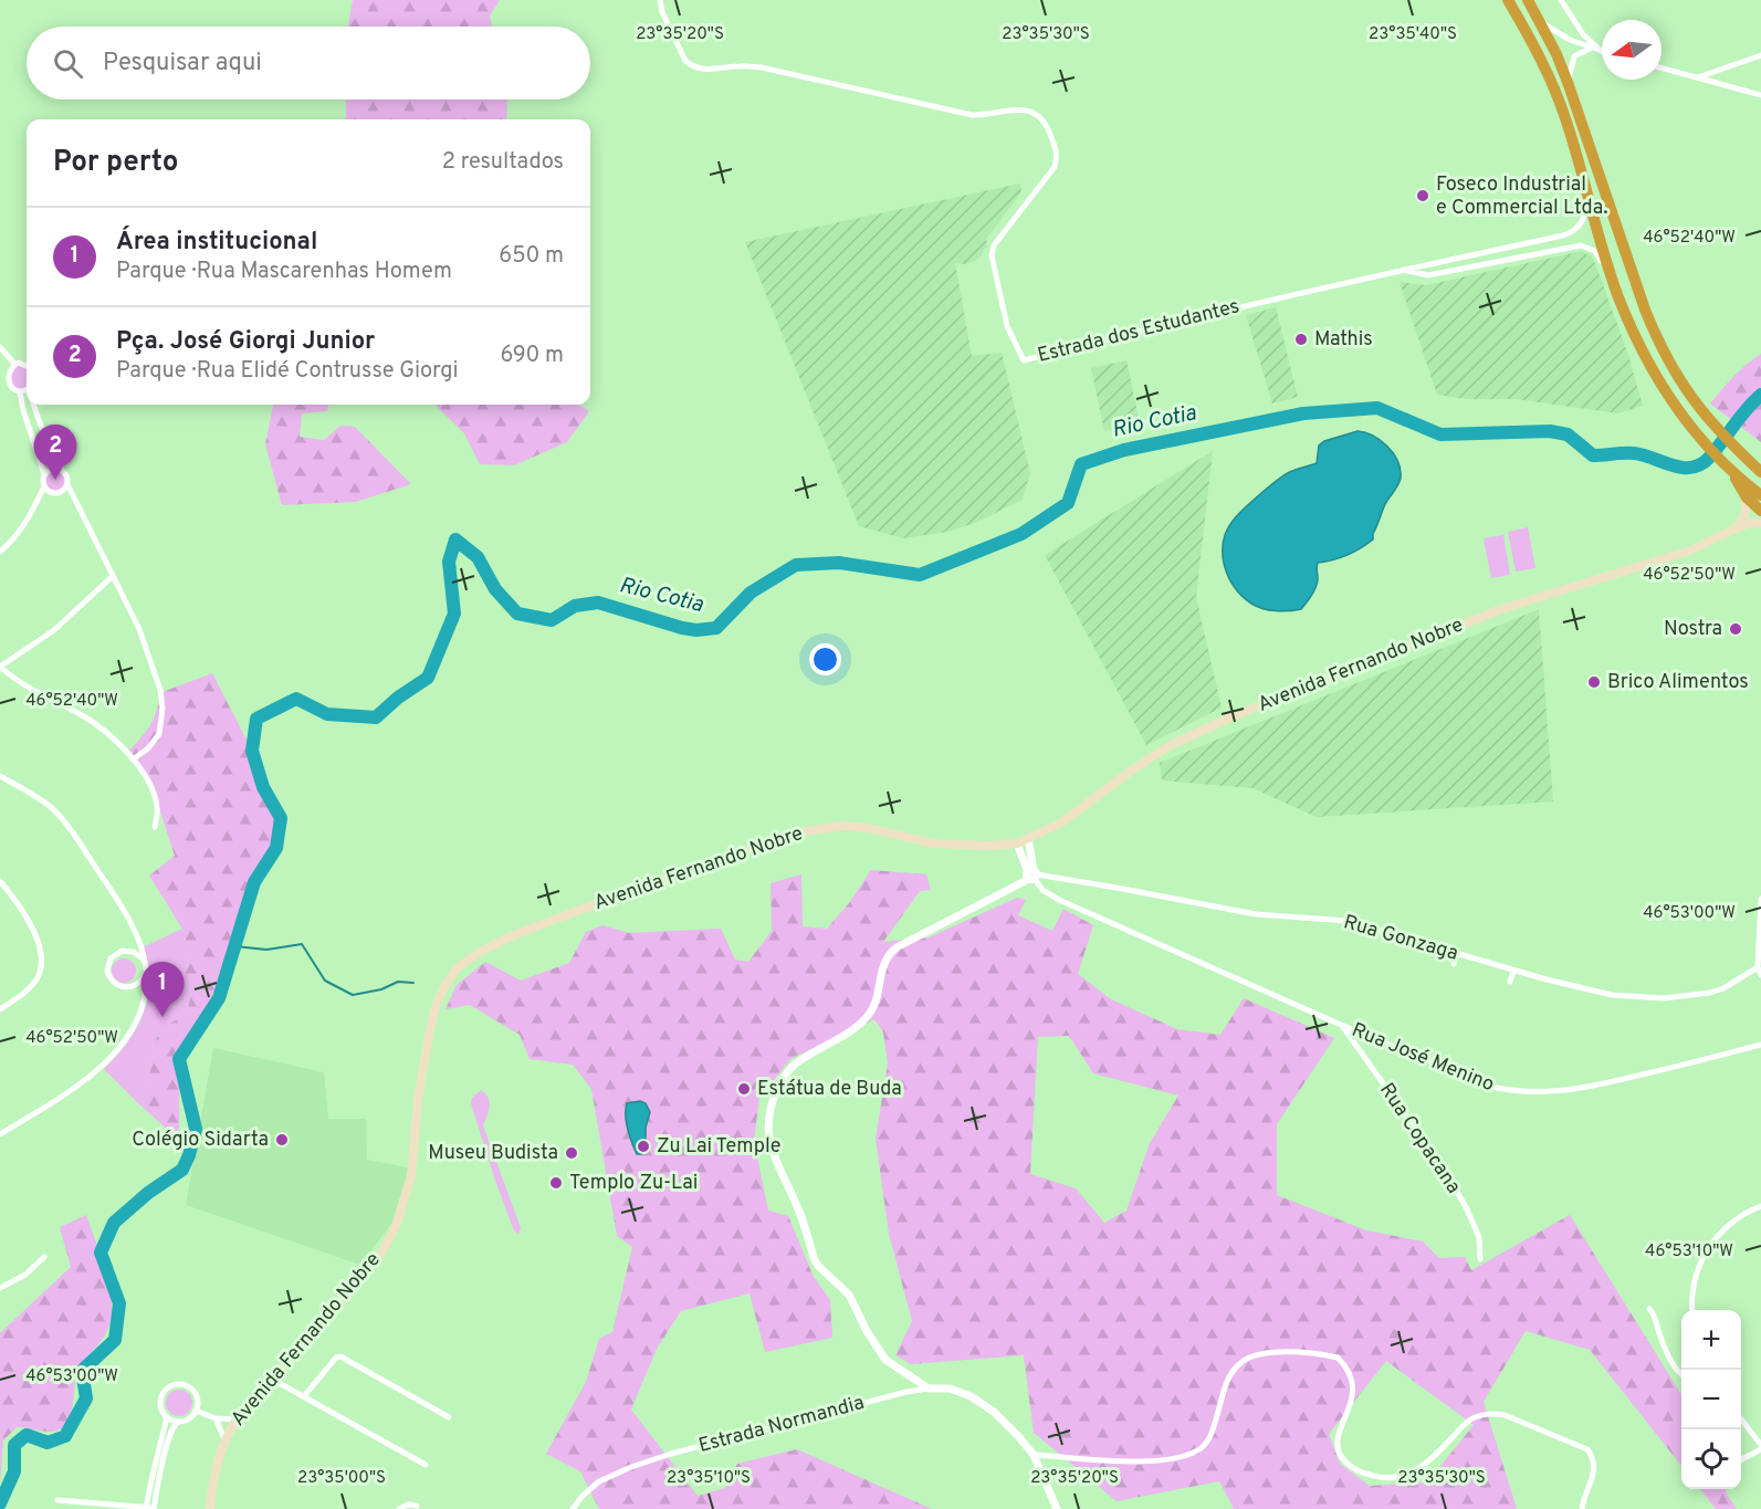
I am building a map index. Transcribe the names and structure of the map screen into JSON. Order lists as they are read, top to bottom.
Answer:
{
  "streets": {
    "main road": ["Avenida Fernando Nobre"],
    "street": [
      "Estrada dos Estudantes",
      "Rua Gonzaga",
      "Rua José Menino",
      "Rua Copacana",
      "Estrada Normandia"
    ]
  },
  "crossings": [
    ["Avenida Fernando Nobre", "Rua José Menino"],
    ["Rua Gonzaga", "Rua José Menino"],
    ["Rua Gonzaga", "Estrada Normandia"],
    ["Rua José Menino", "Rua Copacana"],
    ["Rua José Menino", "Estrada Normandia"]
  ],
  "water": ["Rio Cotia"],
  "places": [
    "Foseco Industrial e Commercial Ltda.",
    "Mathis",
    "Nostra",
    "Brico Alimentos",
    "Estátua de Buda",
    "Colégio Sidarta",
    "Zu Lai Temple",
    "Museu Budista",
    "Templo Zu-Lai"
  ],
  "north": "left",
  "page": {
    "search": "Pesquisar aqui",
    "heading": ["Por perto", "2 resultados"],
    "list": [
      {
        "mark": "1",
        "name": "Área institucional",
        "note": "Parque · Rua Mascarenhas Homem",
        "value": "650 m"
      },
      {
        "mark": "2",
        "name": "Pça. José Giorgi Junior",
        "note": "Parque · Rua Elidé Contrusse Giorgi",
        "value": "690 m"
      }
    ],
    "pins": ["2", "1"],
    "map_buttons": ["+", "−"]
  },
  "coordinates": [
    "23°35'20\"S",
    "23°35'30\"S",
    "23°35'40\"S",
    "46°52'40\"W",
    "46°52'50\"W",
    "46°53'00\"W",
    "46°53'10\"W",
    "23°35'00\"S",
    "23°35'10\"S"
  ]
}
